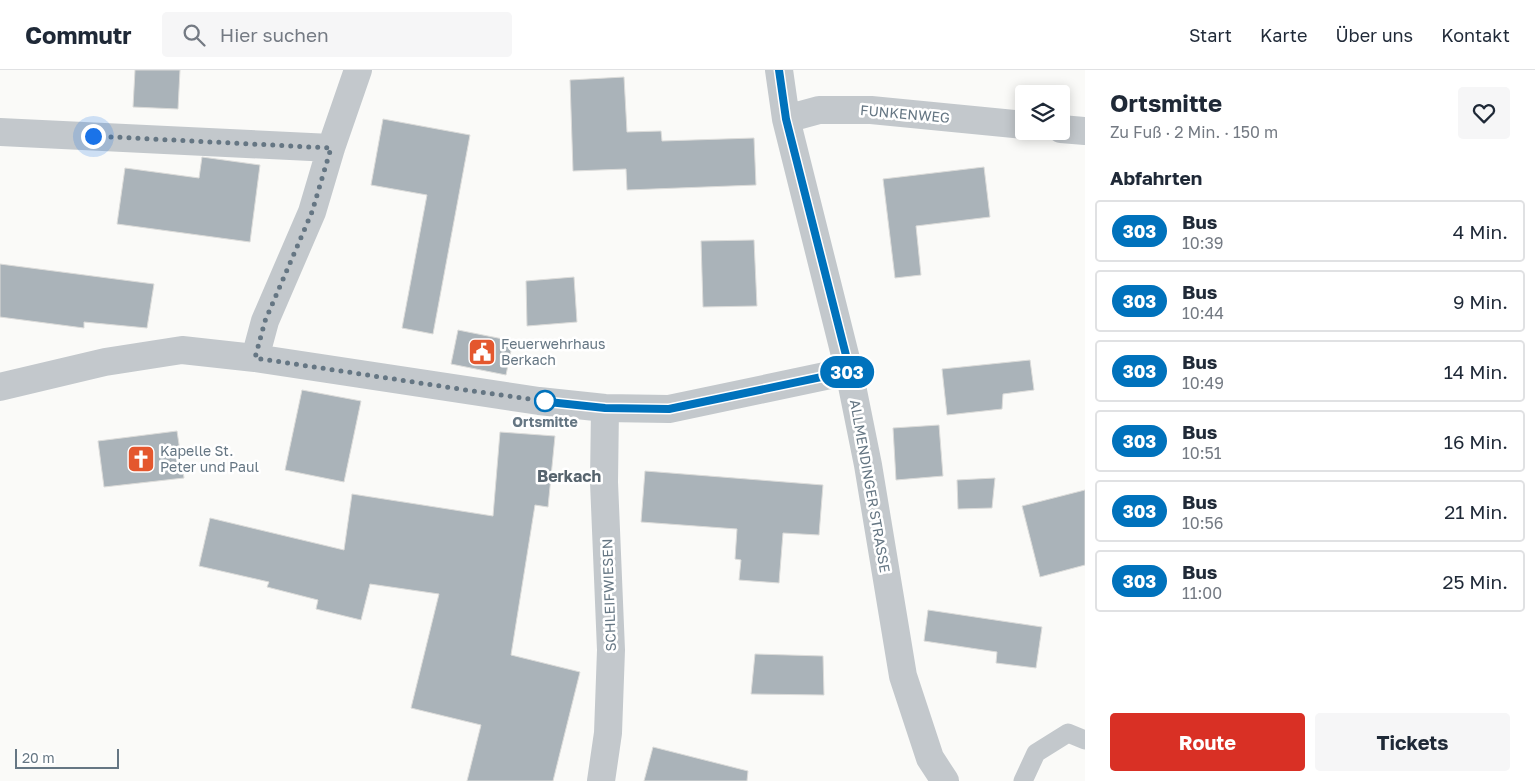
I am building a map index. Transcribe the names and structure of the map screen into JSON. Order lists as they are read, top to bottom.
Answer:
{
  "streets": {
    "street": ["FUNKENWEG", "ALLMENDINGER STRASSE", "SCHLEIFWIESEN"]
  },
  "crossings": [
    ["FUNKENWEG", "ALLMENDINGER STRASSE"]
  ],
  "districts": ["Berkach"],
  "places": {
    "public building": ["Feuerwehrhaus Berkach"],
    "other": ["Ortsmitte"],
    "church": ["Kapelle St. Peter und Paul"]
  },
  "lines": ["bus line 303"],
  "scale_bar": "20 m",
  "page": {
    "header": "Commutr",
    "search": "Hier suchen",
    "nav": [
      "Start",
      "Karte",
      "Über uns",
      "Kontakt"
    ],
    "on_map": "303",
    "heading": [
      ["Ortsmitte", "Zu Fuß · 2 Min. · 150 m"],
      "Abfahrten"
    ],
    "list": [
      {
        "mark": "303",
        "name": "Bus",
        "note": "10:39",
        "value": "4 Min."
      },
      {
        "mark": "303",
        "name": "Bus",
        "note": "10:44",
        "value": "9 Min."
      },
      {
        "mark": "303",
        "name": "Bus",
        "note": "10:49",
        "value": "14 Min."
      },
      {
        "mark": "303",
        "name": "Bus",
        "note": "10:51",
        "value": "16 Min."
      },
      {
        "mark": "303",
        "name": "Bus",
        "note": "10:56",
        "value": "21 Min."
      },
      {
        "mark": "303",
        "name": "Bus",
        "note": "11:00",
        "value": "25 Min."
      }
    ],
    "buttons": ["Route", "Tickets"],
    "scale": "20 m"
  }
}
